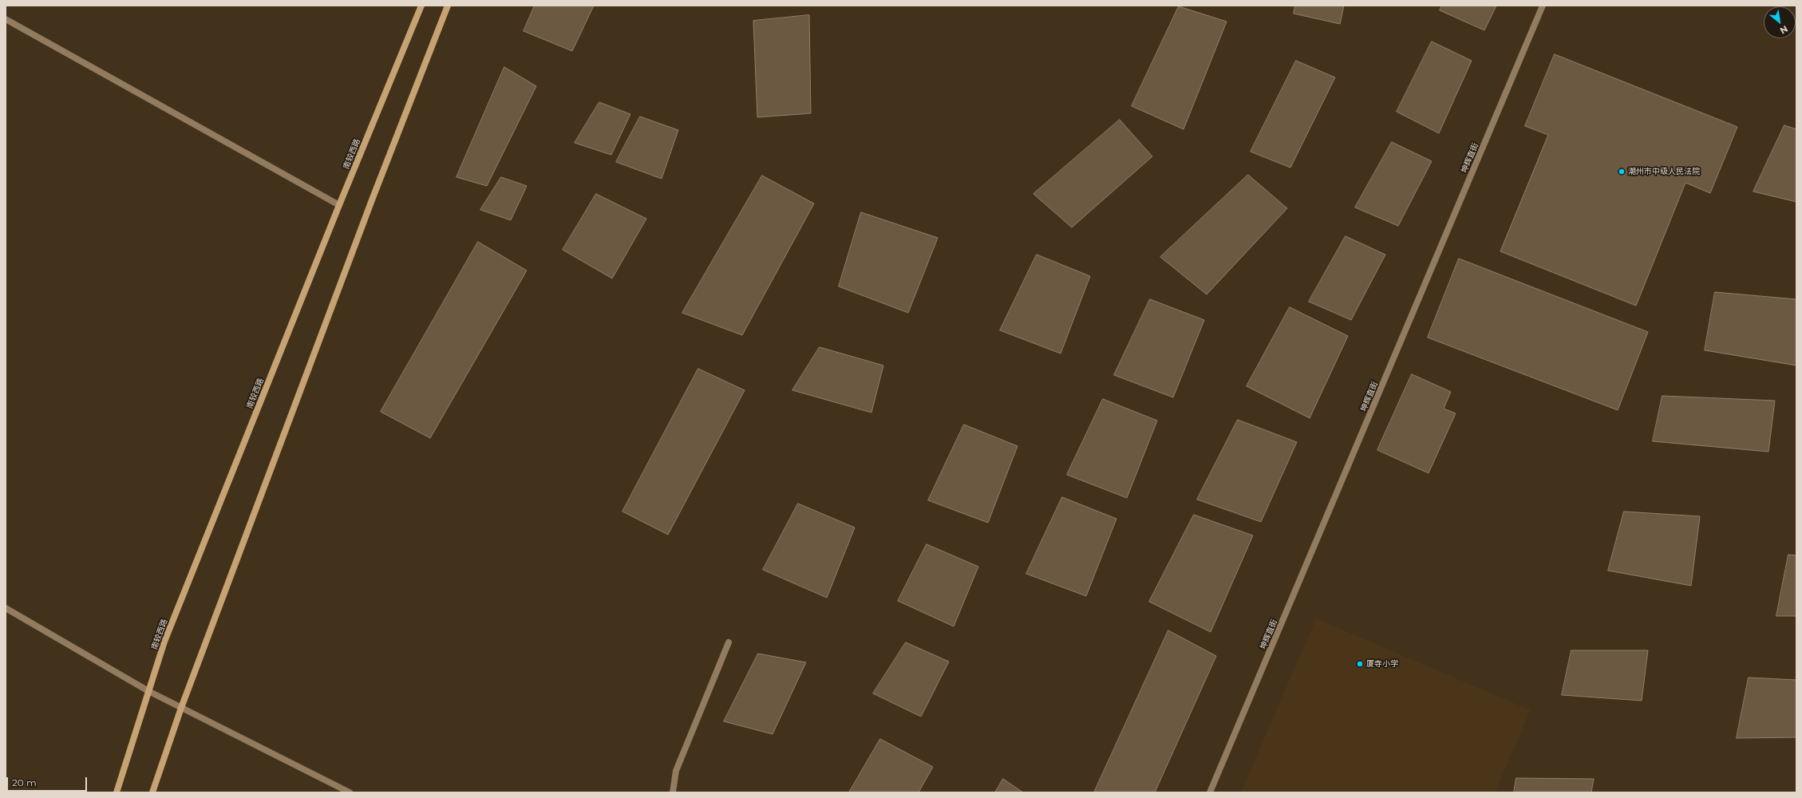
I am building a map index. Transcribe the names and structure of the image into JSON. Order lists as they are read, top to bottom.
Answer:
{
  "streets": {
    "main road": ["南较西路"],
    "street": ["坤辉直街"]
  },
  "places": ["潮州市中级人民法院", "厦寺小学"],
  "scale_bar": "20 m",
  "north": "bottom right"
}
